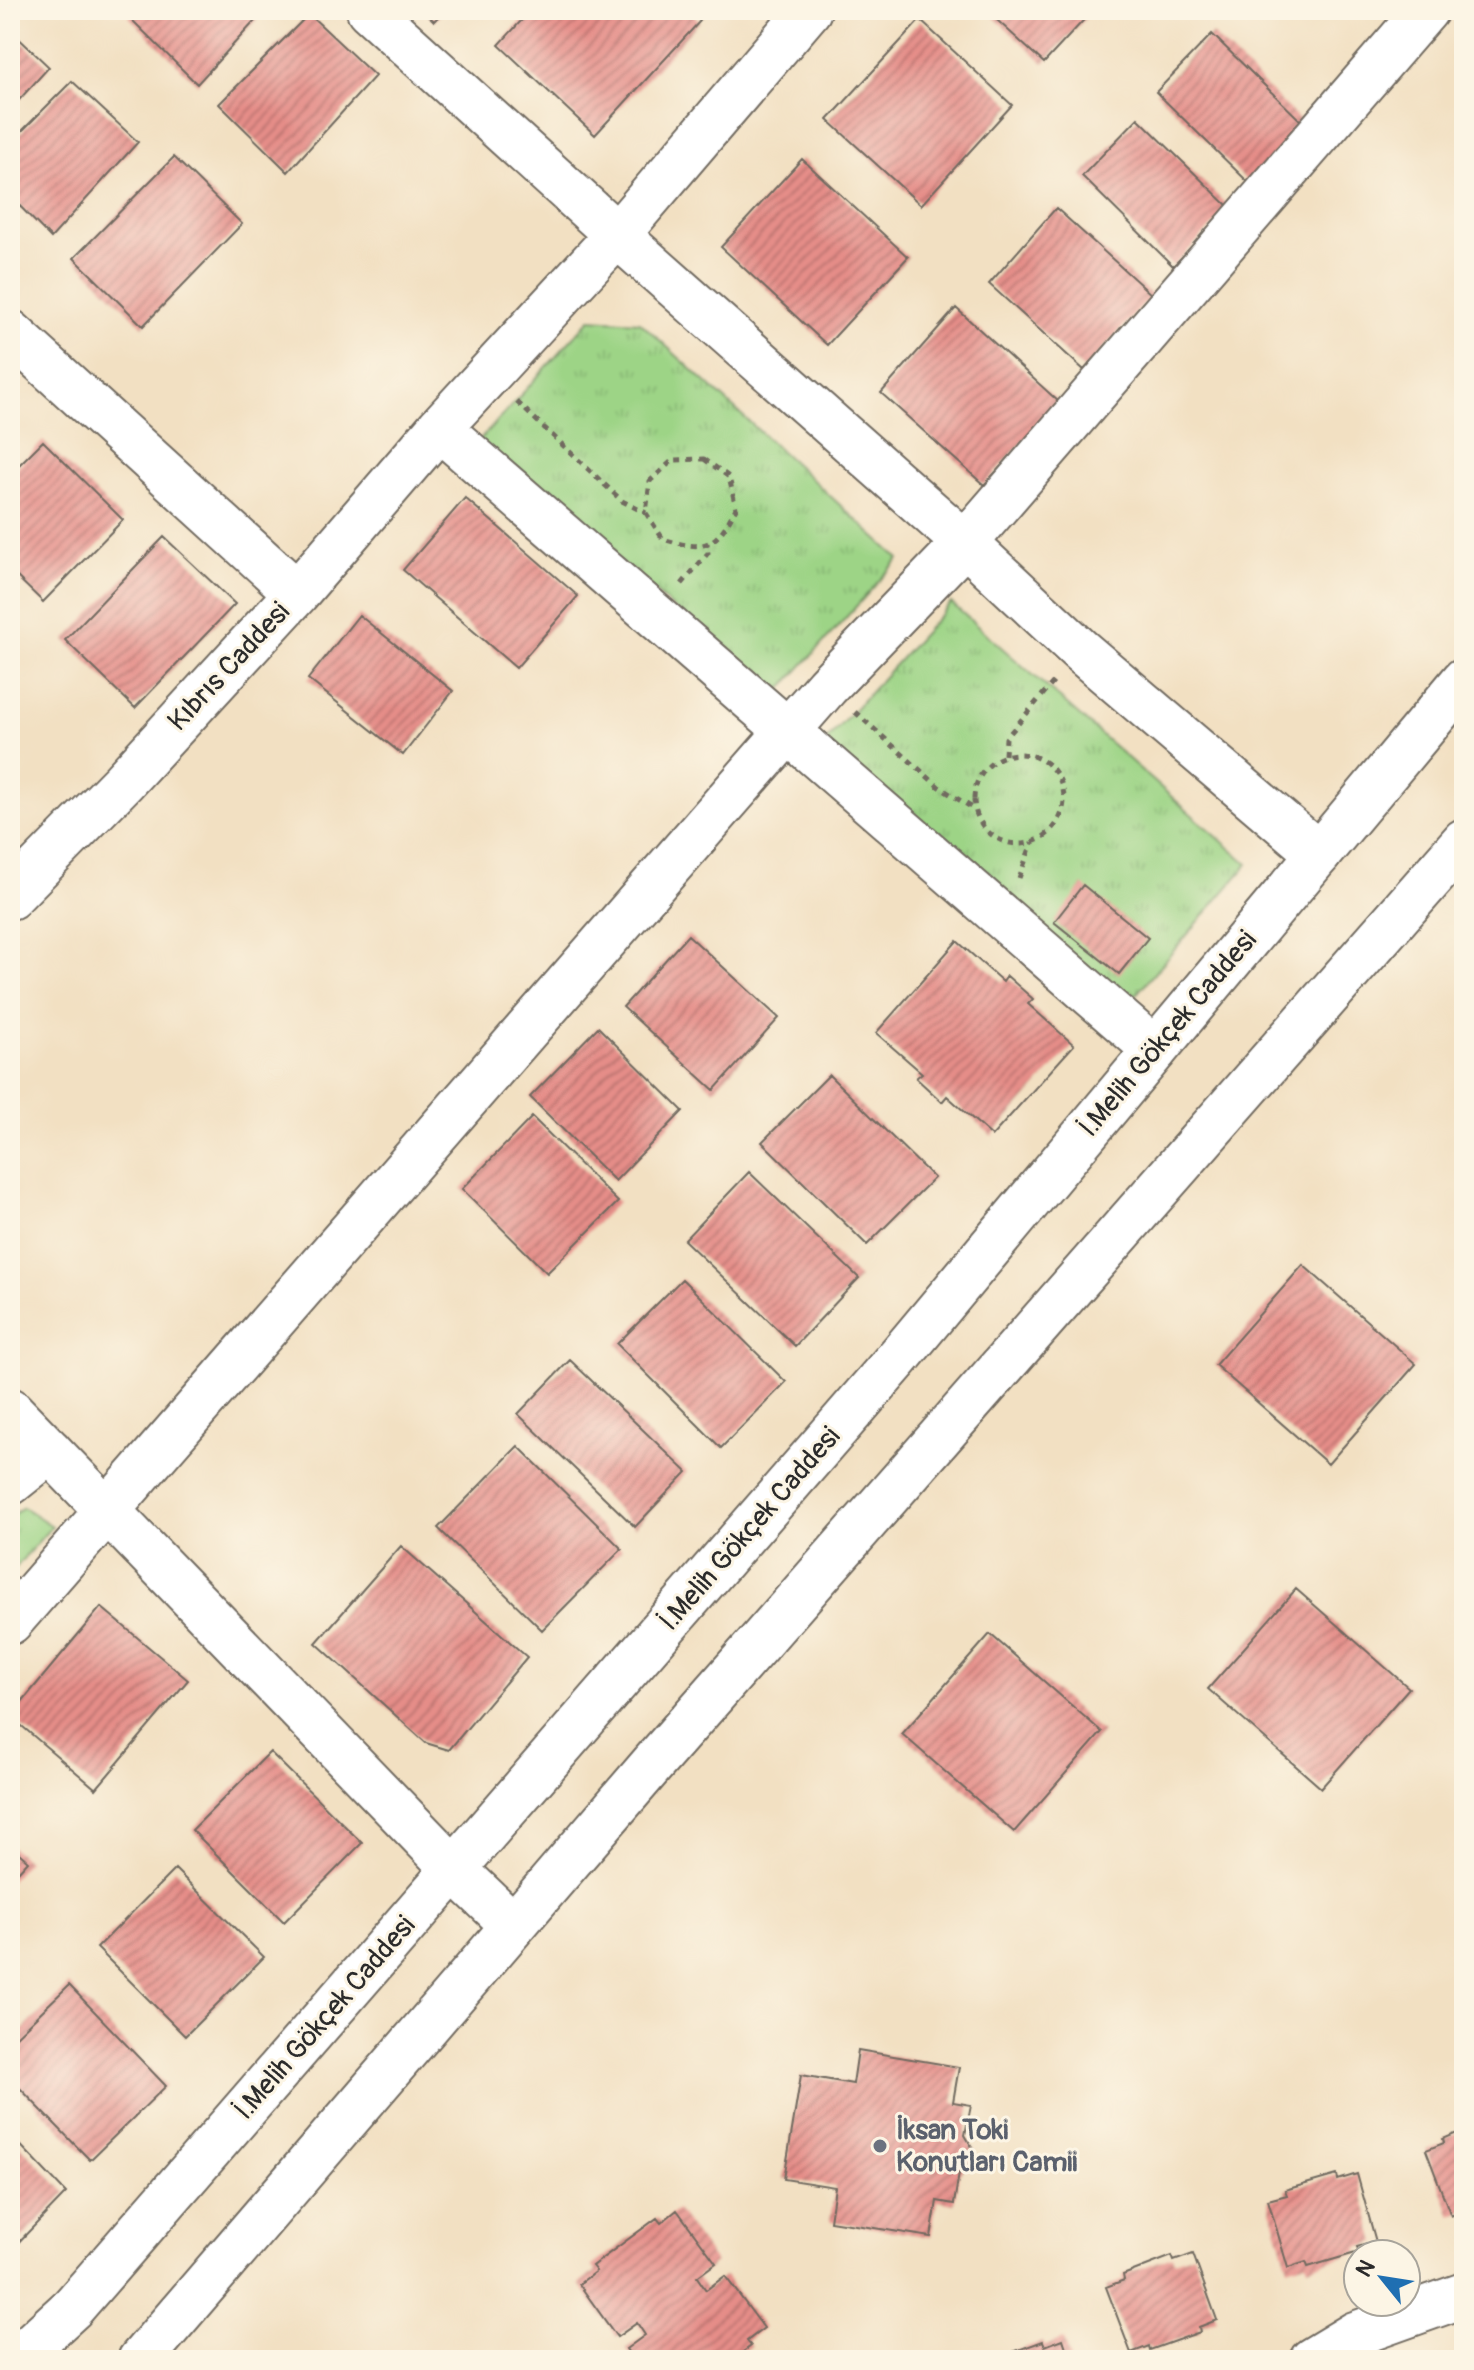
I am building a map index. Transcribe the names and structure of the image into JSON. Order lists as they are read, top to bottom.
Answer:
{
  "streets": {
    "street": ["Kıbrıs Caddesi", "İ.Melih Gökçek Caddesi"]
  },
  "places": ["İksan Toki Konutları Camii"],
  "north": "top left"
}
